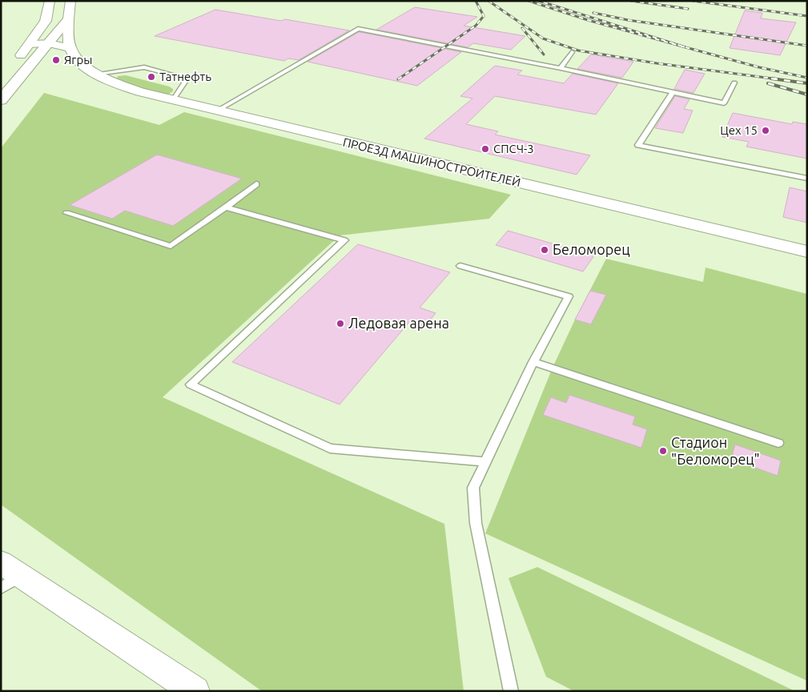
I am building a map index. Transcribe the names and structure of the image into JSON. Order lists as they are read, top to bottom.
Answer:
{
  "streets": {
    "street": ["ПРОЕЗД МАШИНОСТРОИТЕЛЕЙ"]
  },
  "places": [
    "Ягры",
    "Татнефть",
    "Цех 15",
    "СПСЧ-3",
    "Беломорец",
    "Ледовая арена",
    "Стадион \"Беломорец\""
  ]
}
